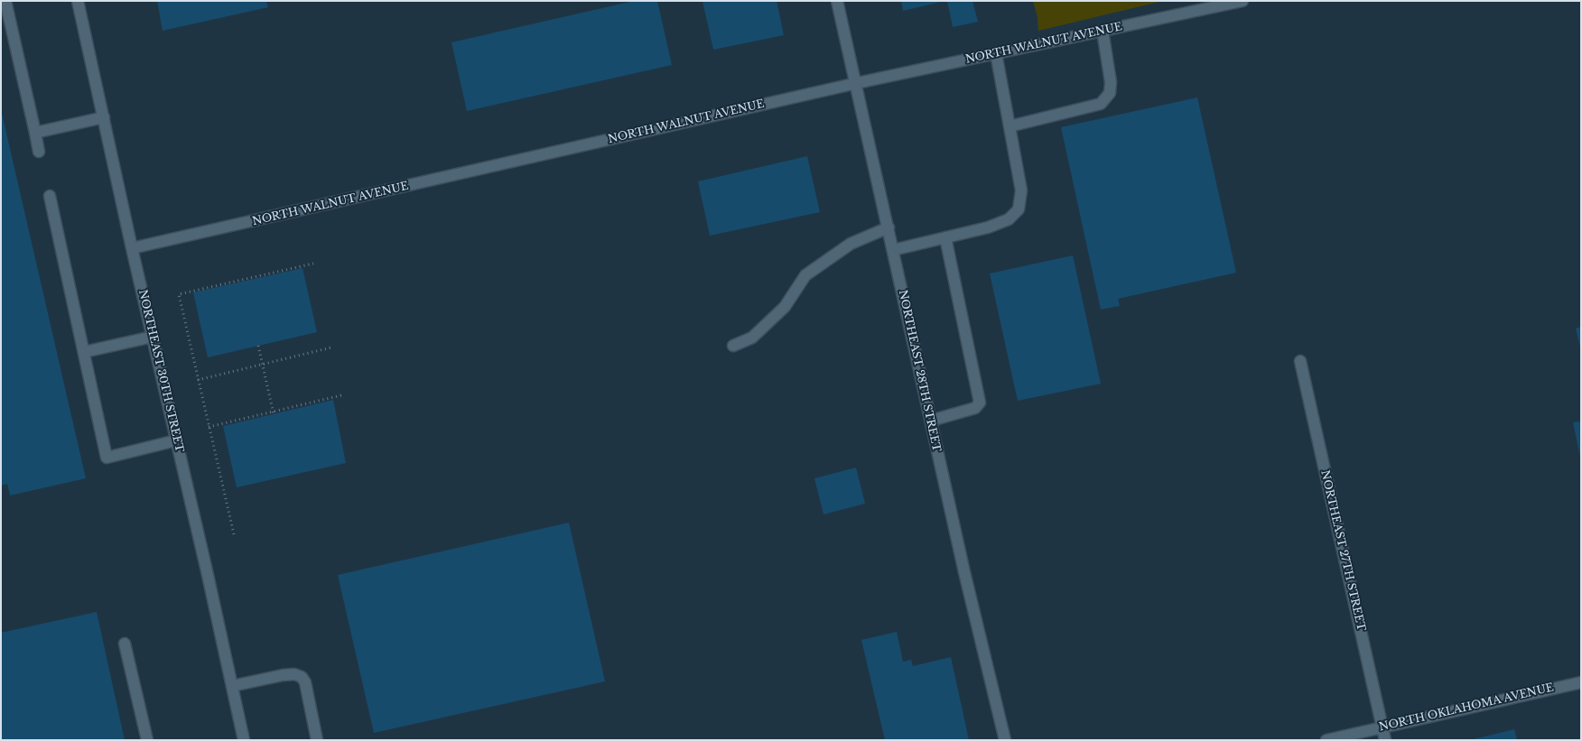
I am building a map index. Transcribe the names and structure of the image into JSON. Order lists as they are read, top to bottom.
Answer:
{
  "streets": {
    "street": [
      "NORTH WALNUT AVENUE",
      "NORTHEAST 30TH STREET",
      "NORTHEAST 28TH STREET",
      "NORTHEAST 27TH STREET",
      "NORTH OKLAHOMA AVENUE"
    ]
  },
  "crossings": [
    ["NORTH WALNUT AVENUE", "NORTHEAST 30TH STREET"],
    ["NORTH WALNUT AVENUE", "NORTHEAST 28TH STREET"],
    ["NORTHEAST 27TH STREET", "NORTH OKLAHOMA AVENUE"]
  ]
}
